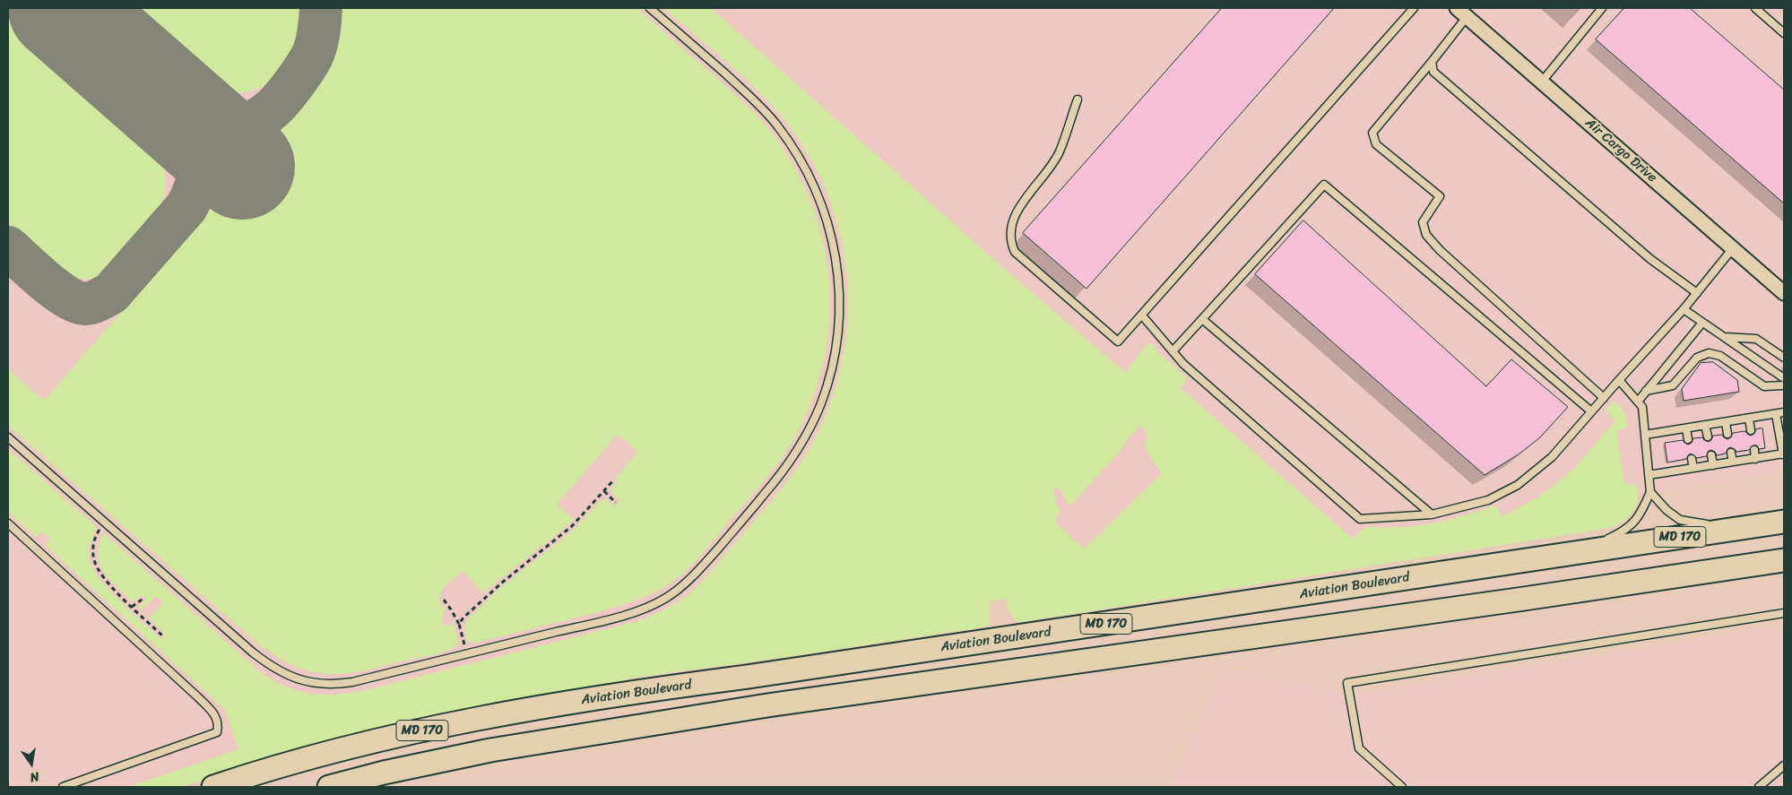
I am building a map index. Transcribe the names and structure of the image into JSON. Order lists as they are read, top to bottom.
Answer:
{
  "streets": {
    "main road": ["MD 170", "Aviation Boulevard"],
    "street": ["Air Cargo Drive"]
  },
  "north": "bottom"
}
